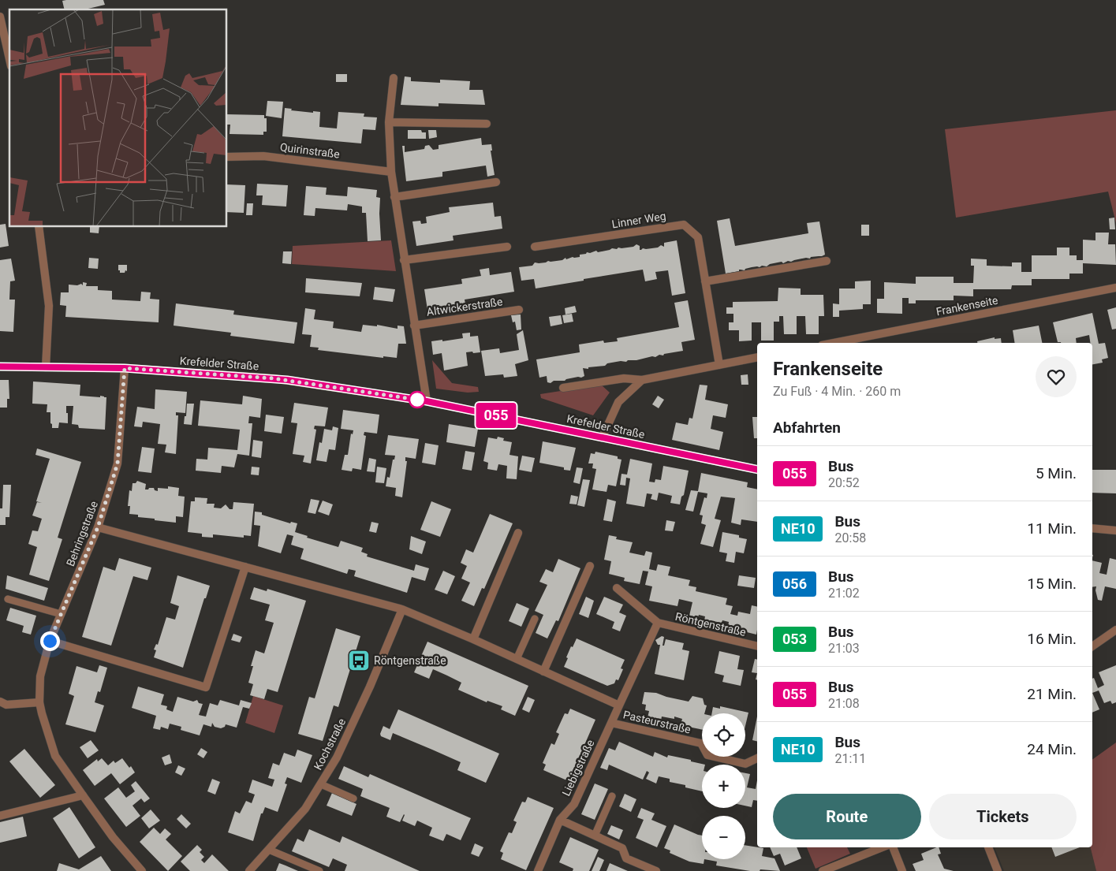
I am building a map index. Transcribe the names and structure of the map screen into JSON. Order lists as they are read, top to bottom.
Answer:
{
  "streets": {
    "street": [
      "Quirinstraße",
      "Linner Weg",
      "Frankenseite",
      "Altwickerstraße",
      "Krefelder Straße",
      "Behringstraße",
      "Röntgenstraße",
      "Pasteurstraße",
      "Kochstraße",
      "Liebigstraße"
    ]
  },
  "crossings": [
    ["Quirinstraße", "Altwickerstraße"],
    ["Altwickerstraße", "Krefelder Straße"],
    ["Krefelder Straße", "Behringstraße"],
    ["Pasteurstraße", "Liebigstraße"]
  ],
  "places": {
    "bus stop": ["Röntgenstraße"]
  },
  "lines": ["bus line 055"],
  "page": {
    "on_map": "055",
    "heading": [
      ["Frankenseite", "Zu Fuß · 4 Min. · 260 m"],
      "Abfahrten"
    ],
    "list": [
      {
        "mark": "055",
        "name": "Bus",
        "note": "20:52",
        "value": "5 Min."
      },
      {
        "mark": "NE10",
        "name": "Bus",
        "note": "20:58",
        "value": "11 Min."
      },
      {
        "mark": "056",
        "name": "Bus",
        "note": "21:02",
        "value": "15 Min."
      },
      {
        "mark": "053",
        "name": "Bus",
        "note": "21:03",
        "value": "16 Min."
      },
      {
        "mark": "055",
        "name": "Bus",
        "note": "21:08",
        "value": "21 Min."
      },
      {
        "mark": "NE10",
        "name": "Bus",
        "note": "21:11",
        "value": "24 Min."
      }
    ],
    "map_buttons": ["+", "−"],
    "buttons": ["Route", "Tickets"]
  }
}
